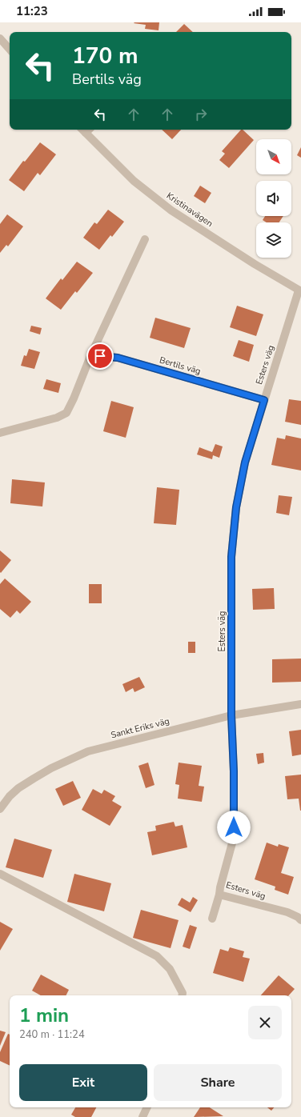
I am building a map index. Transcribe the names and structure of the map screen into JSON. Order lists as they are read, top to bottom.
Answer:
{
  "streets": {
    "street": [
      "Kristinavägen",
      "Esters väg",
      "Bertils väg",
      "Sankt Eriks väg"
    ]
  },
  "crossings": [
    ["Kristinavägen", "Esters väg"],
    ["Esters väg", "Bertils väg"],
    ["Esters väg", "Sankt Eriks väg"]
  ],
  "north": "bottom right",
  "page": {
    "status": "11:23",
    "turn": ["170 m", "Bertils väg"],
    "heading": ["1 min", "240 m · 11:24"],
    "buttons": ["Exit", "Share"]
  }
}
